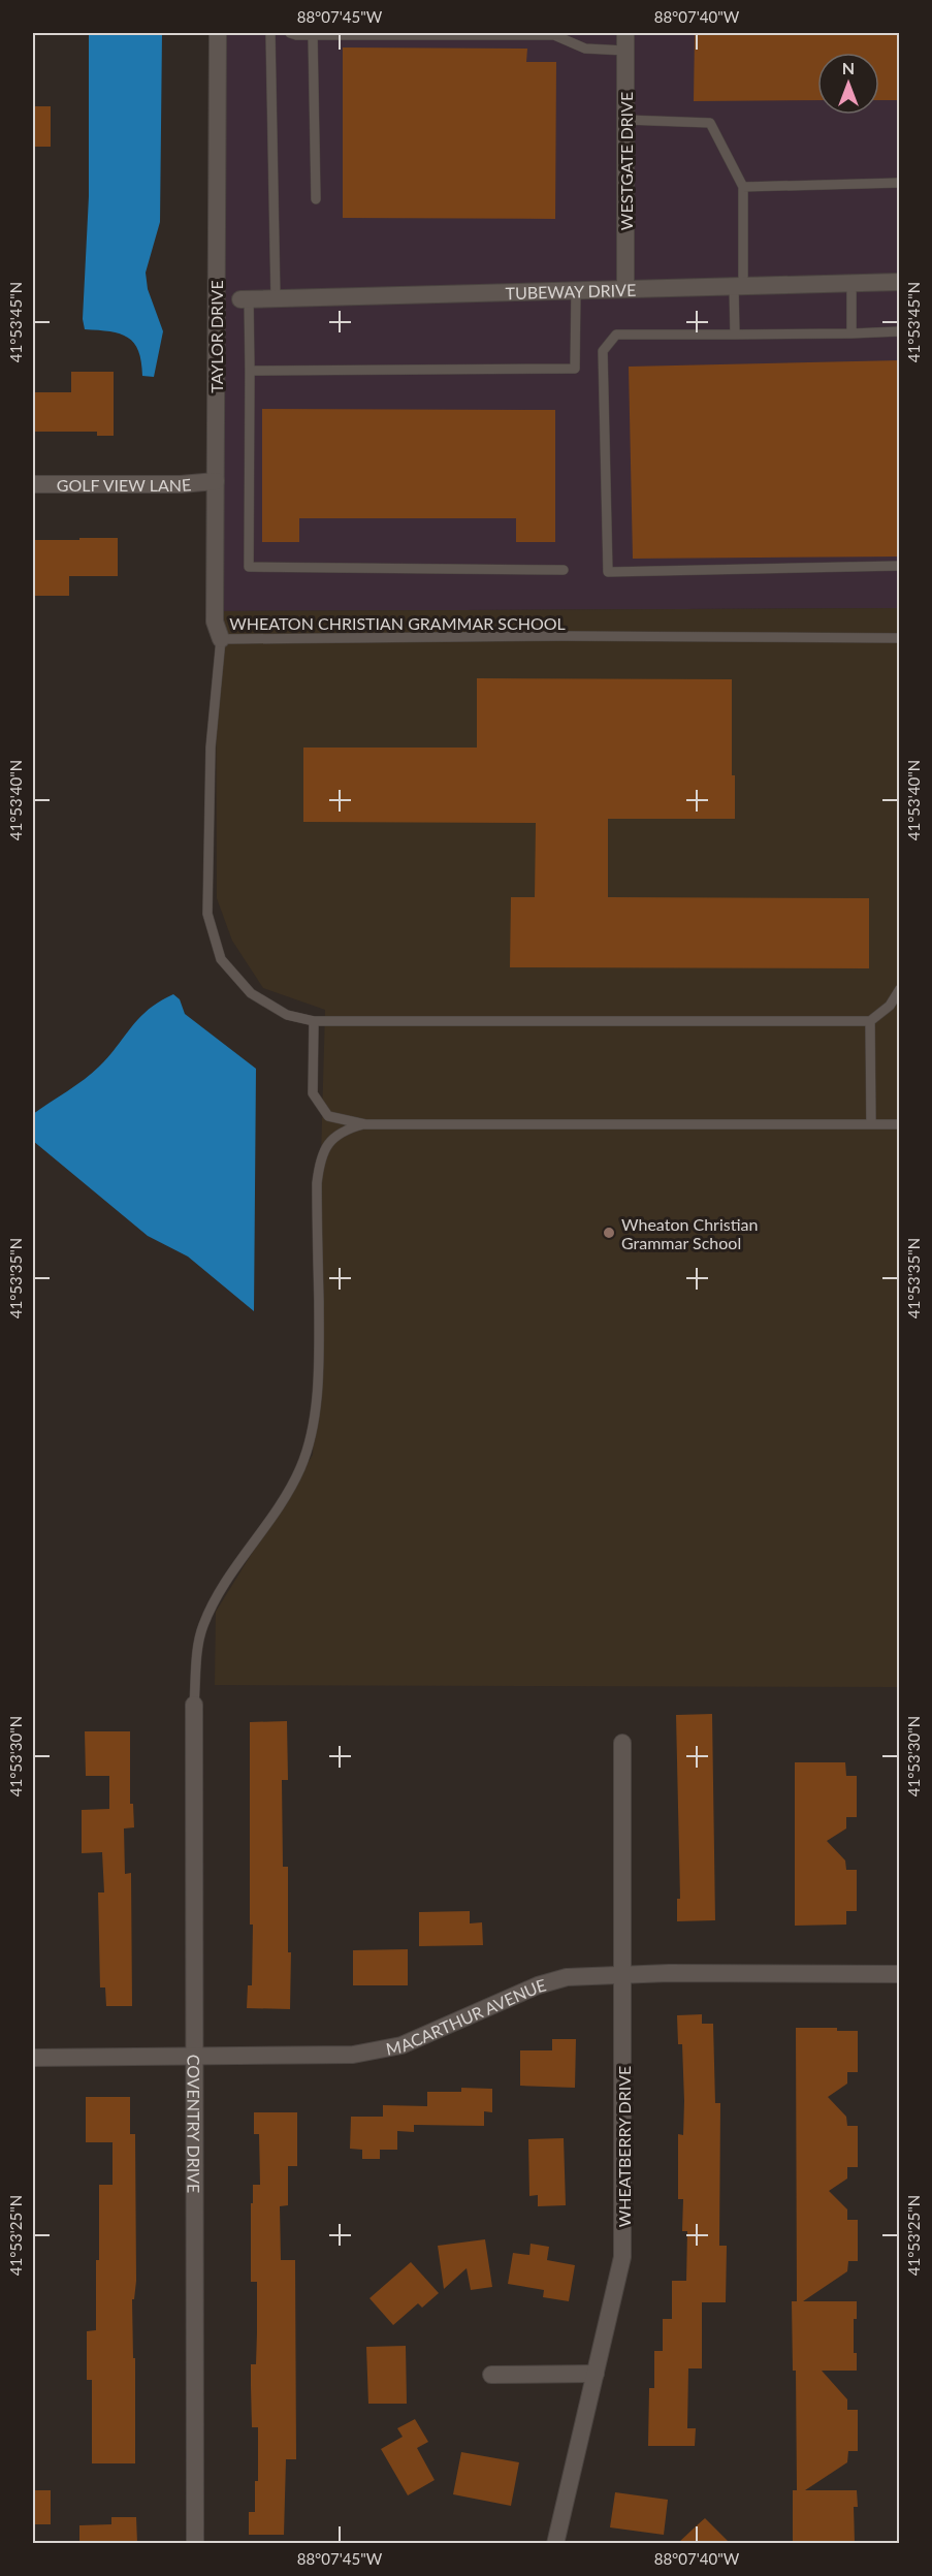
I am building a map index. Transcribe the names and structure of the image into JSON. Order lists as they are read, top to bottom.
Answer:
{
  "streets": {
    "street": [
      "WESTGATE DRIVE",
      "TUBEWAY DRIVE",
      "TAYLOR DRIVE",
      "GOLF VIEW LANE",
      "MACARTHUR AVENUE",
      "COVENTRY DRIVE",
      "WHEATBERRY DRIVE"
    ],
    "lane": ["WHEATON CHRISTIAN GRAMMAR SCHOOL"]
  },
  "crossings": [
    ["WESTGATE DRIVE", "TUBEWAY DRIVE"],
    ["TAYLOR DRIVE", "GOLF VIEW LANE"],
    ["TAYLOR DRIVE", "WHEATON CHRISTIAN GRAMMAR SCHOOL"],
    ["MACARTHUR AVENUE", "COVENTRY DRIVE"],
    ["MACARTHUR AVENUE", "WHEATBERRY DRIVE"]
  ],
  "places": ["Wheaton Christian Grammar School"],
  "north": "top",
  "coordinates": [
    "88°07'45\"W",
    "88°07'40\"W",
    "41°53'45\"N",
    "41°53'40\"N",
    "41°53'35\"N",
    "41°53'30\"N",
    "41°53'25\"N"
  ]
}
